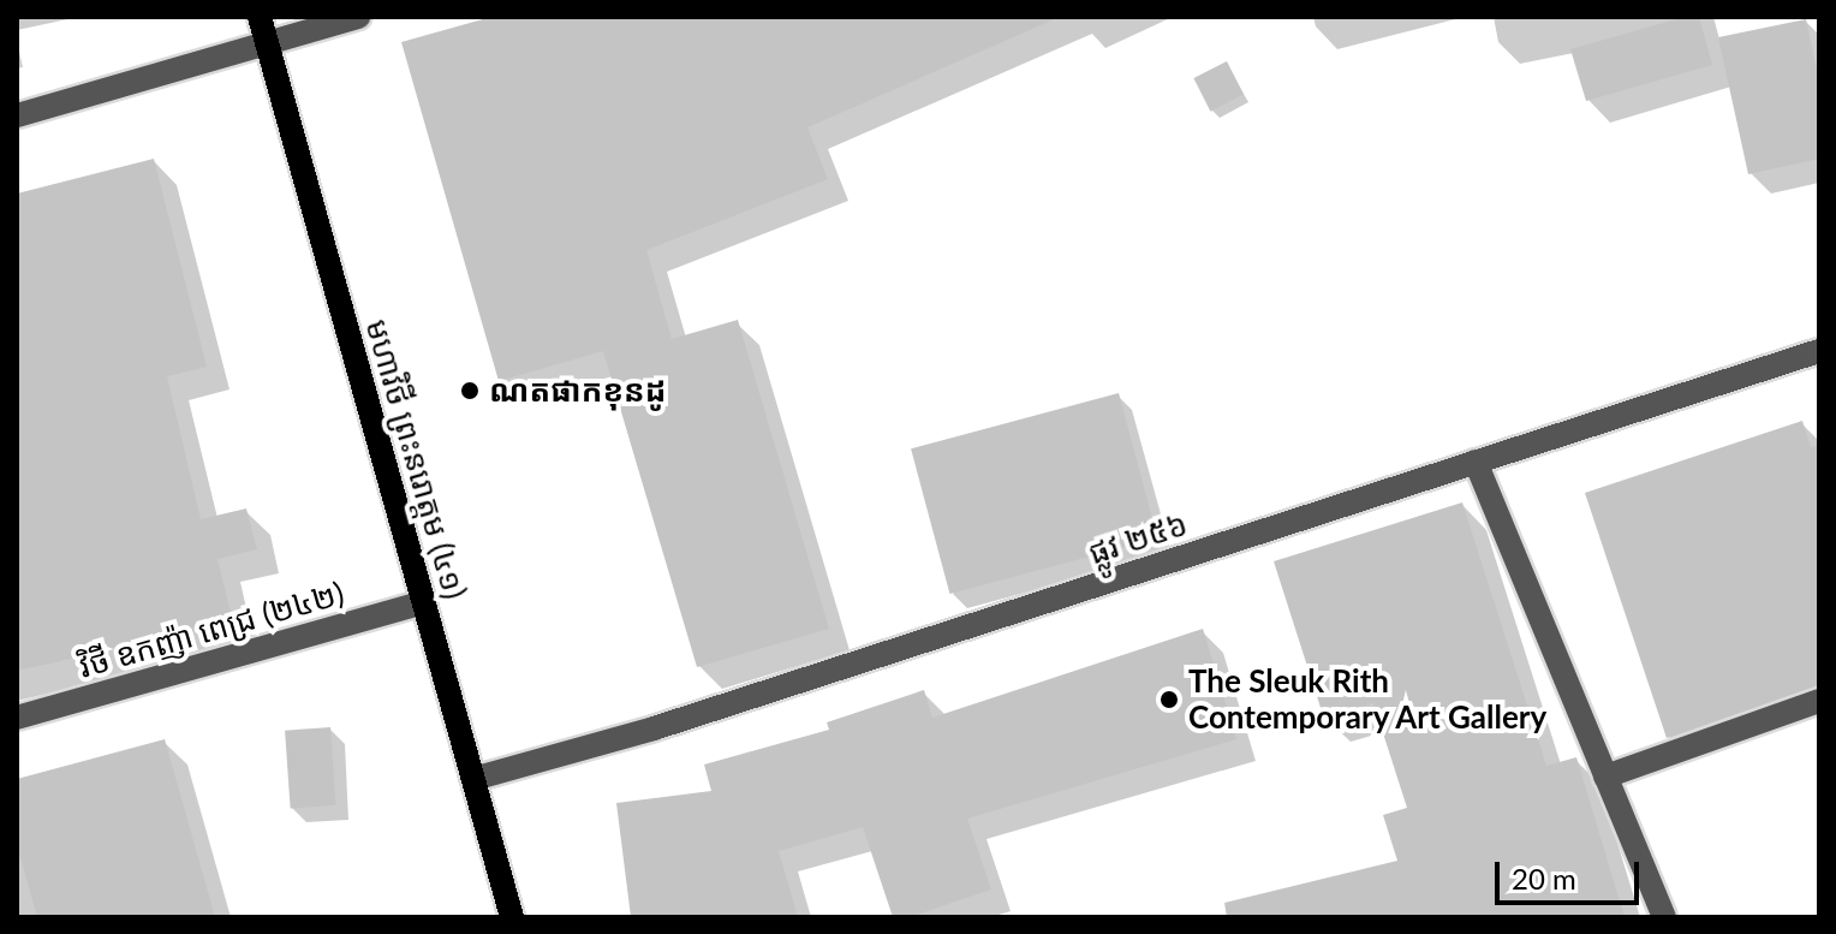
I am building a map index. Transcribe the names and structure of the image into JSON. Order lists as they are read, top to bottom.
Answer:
{
  "streets": {
    "main road": ["មហាវិថី ព្រះនរោត្តម (៤១)"],
    "street": ["ផ្លូវ ២៥៦", "វិថី ឧកញ៉ា ពេជ្រ (២៤២)"]
  },
  "crossings": [
    ["មហាវិថី ព្រះនរោត្តម (៤១)", "ផ្លូវ ២៥៦"],
    ["មហាវិថី ព្រះនរោត្តម (៤១)", "វិថី ឧកញ៉ា ពេជ្រ (២៤២)"]
  ],
  "places": ["ណតផាកខុនដូ", "The Sleuk Rith Contemporary Art Gallery"],
  "scale_bar": "20 m"
}
